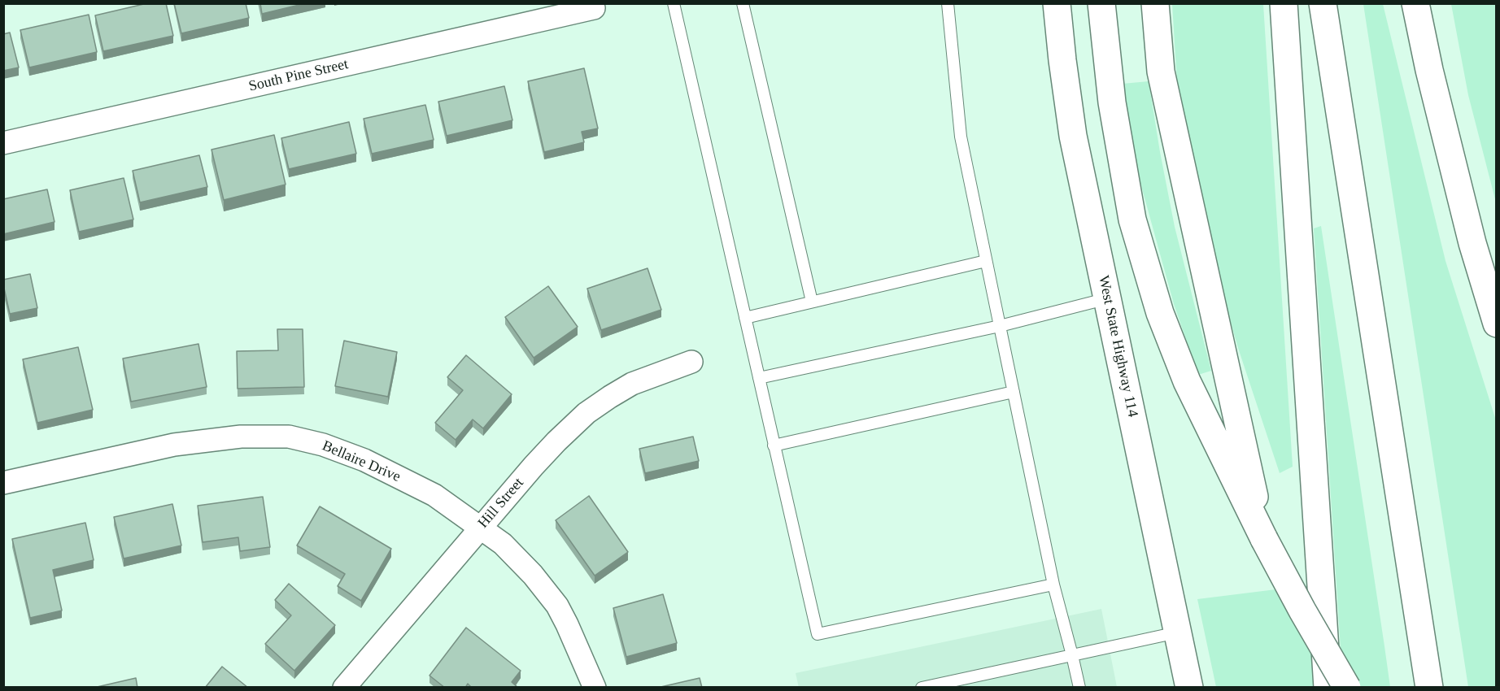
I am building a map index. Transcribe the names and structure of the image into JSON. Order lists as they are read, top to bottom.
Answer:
{
  "streets": {
    "main road": ["West State Highway 114"],
    "street": ["South Pine Street", "Bellaire Drive", "Hill Street"]
  },
  "crossings": [
    ["Bellaire Drive", "Hill Street"]
  ]
}
